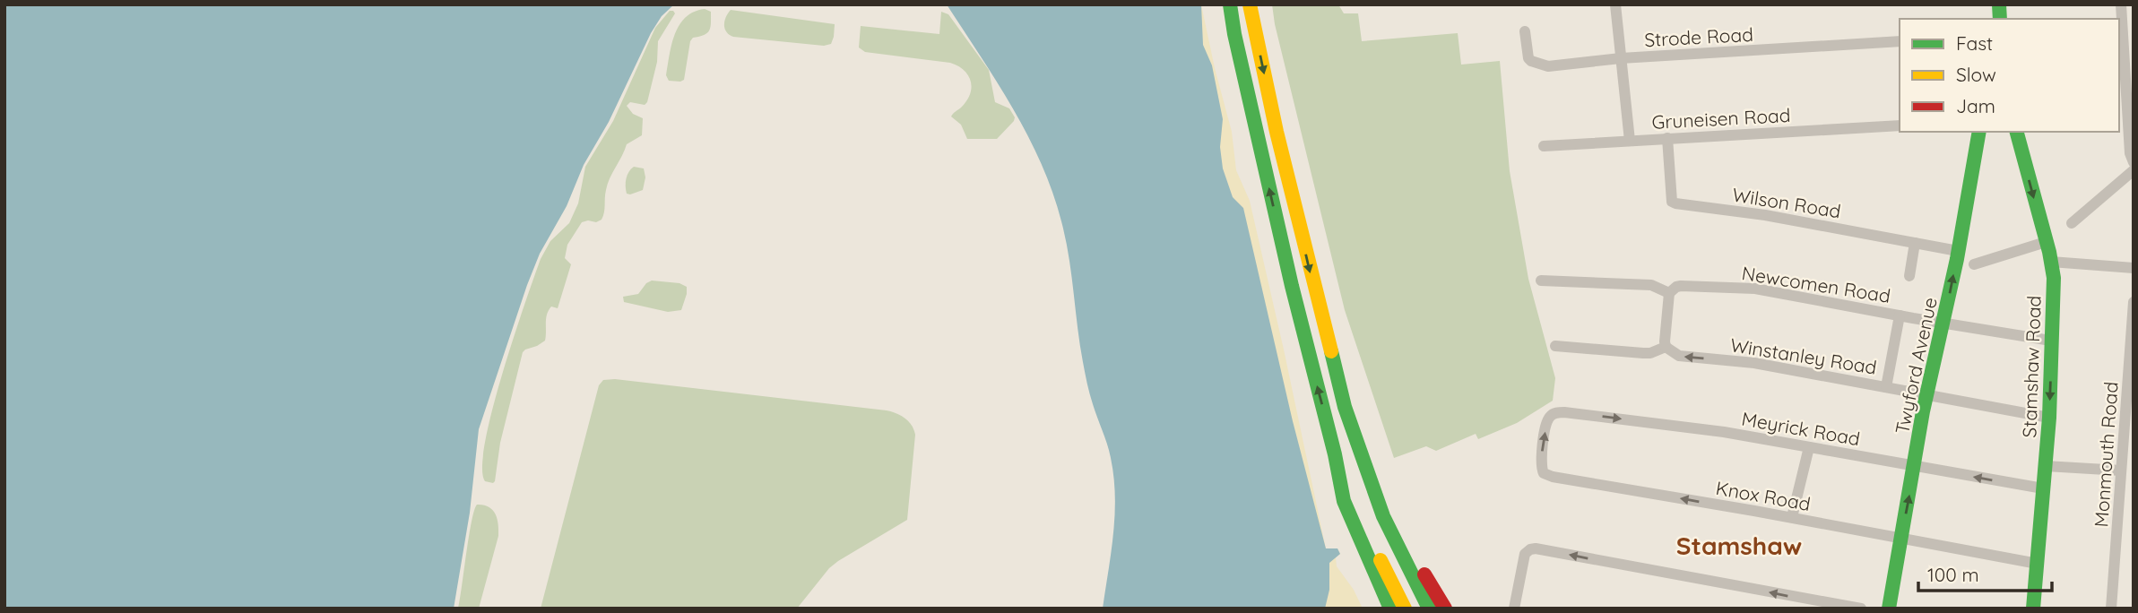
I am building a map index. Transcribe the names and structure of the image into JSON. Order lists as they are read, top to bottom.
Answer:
{
  "streets": {
    "main road": ["Twyford Avenue", "Stamshaw Road"],
    "street": [
      "Strode Road",
      "Gruneisen Road",
      "Wilson Road",
      "Newcomen Road",
      "Winstanley Road",
      "Meyrick Road",
      "Monmouth Road",
      "Knox Road"
    ]
  },
  "crossings": [
    ["Gruneisen Road", "Wilson Road"],
    ["Wilson Road", "Twyford Avenue"],
    ["Newcomen Road", "Twyford Avenue"],
    ["Newcomen Road", "Stamshaw Road"],
    ["Winstanley Road", "Twyford Avenue"],
    ["Winstanley Road", "Stamshaw Road"],
    ["Twyford Avenue", "Meyrick Road"],
    ["Twyford Avenue", "Knox Road"],
    ["Stamshaw Road", "Meyrick Road"],
    ["Stamshaw Road", "Knox Road"],
    ["Meyrick Road", "Knox Road"]
  ],
  "one_way": ["Winstanley Road", "Stamshaw Road", "Knox Road"],
  "districts": ["Stamshaw"],
  "legend": ["Fast", "Slow", "Jam"],
  "scale_bar": "100 m"
}
